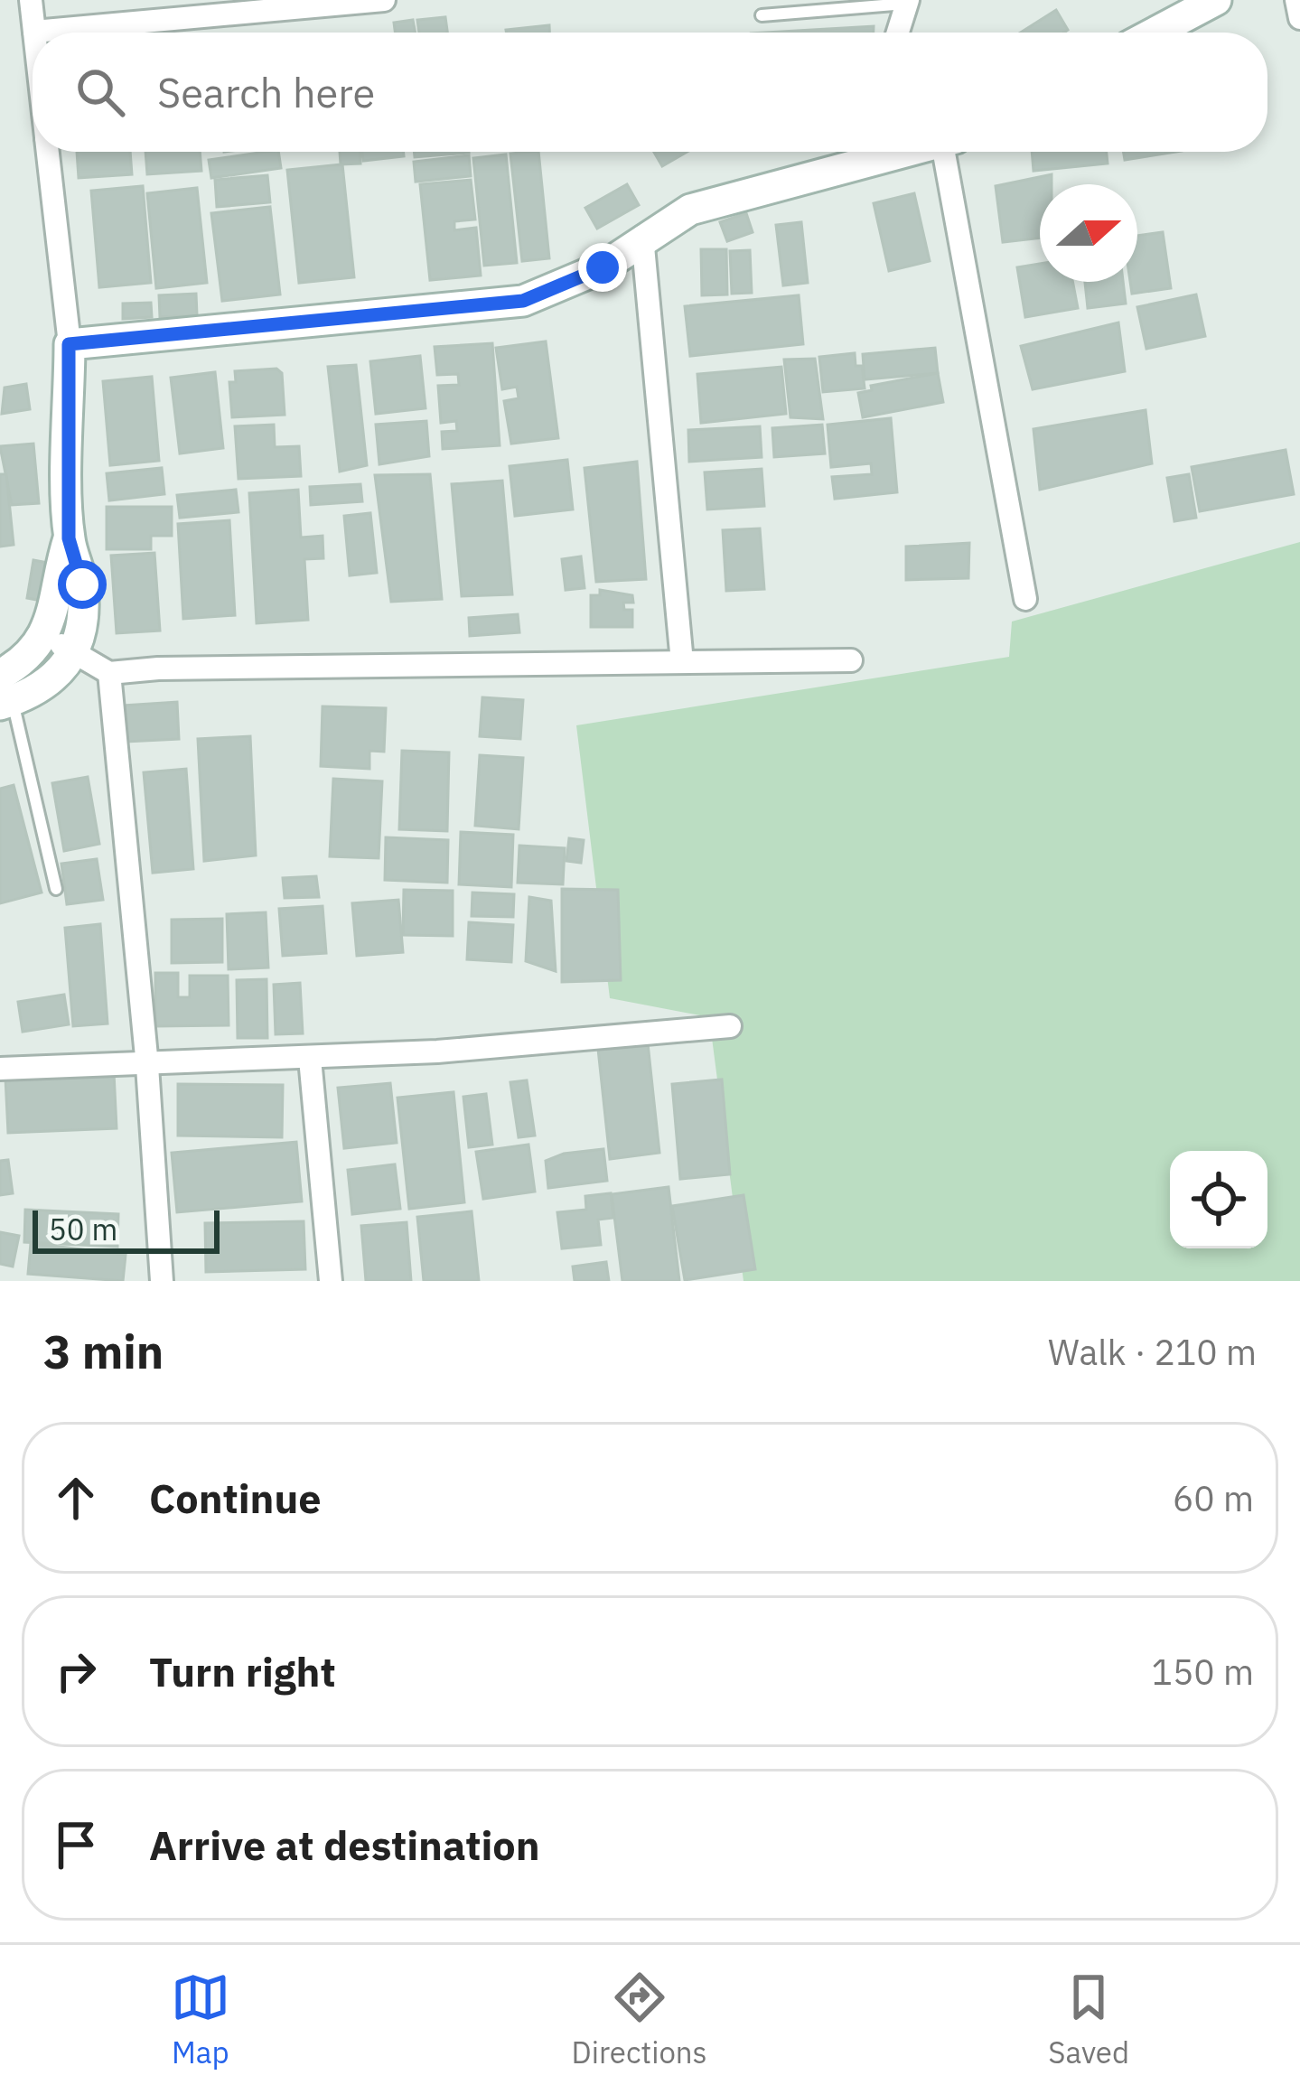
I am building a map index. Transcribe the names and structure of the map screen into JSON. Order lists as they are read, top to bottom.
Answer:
{
  "scale_bar": "50 m",
  "north": "right",
  "page": {
    "search": "Search here",
    "scale": "50 m",
    "heading": ["3 min", "Walk · 210 m"],
    "list": [
      ["Continue", "60 m"],
      ["Turn right", "150 m"],
      "Arrive at destination"
    ],
    "nav": ["Map", "Directions", "Saved"]
  }
}
